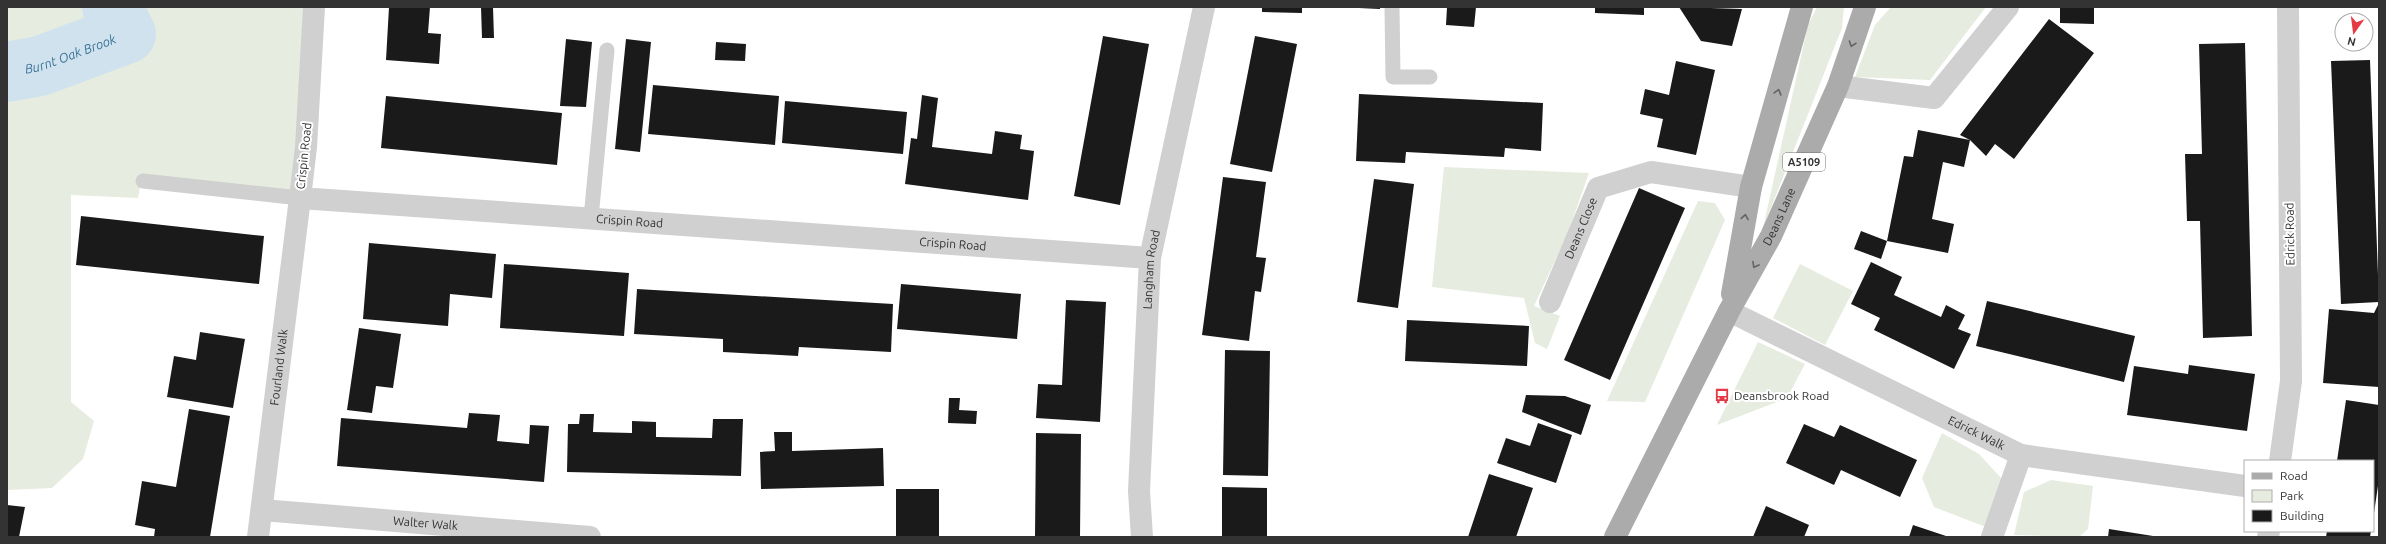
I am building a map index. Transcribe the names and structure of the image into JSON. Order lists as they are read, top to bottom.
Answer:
{
  "streets": {
    "main road": ["A5109", "Deans Lane"],
    "street": [
      "Crispin Road",
      "Deans Close",
      "Edrick Road",
      "Langham Road",
      "Fourland Walk",
      "Edrick Walk",
      "Walter Walk"
    ]
  },
  "crossings": [
    ["Crispin Road", "Langham Road"],
    ["Crispin Road", "Fourland Walk"],
    ["Deans Lane", "Deans Close"],
    ["Deans Lane", "Edrick Walk"],
    ["Fourland Walk", "Walter Walk"]
  ],
  "water": ["Burnt Oak Brook"],
  "places": {
    "bus stop": ["Deansbrook Road"]
  },
  "legend": ["Road", "Park", "Building"],
  "north": "bottom"
}
